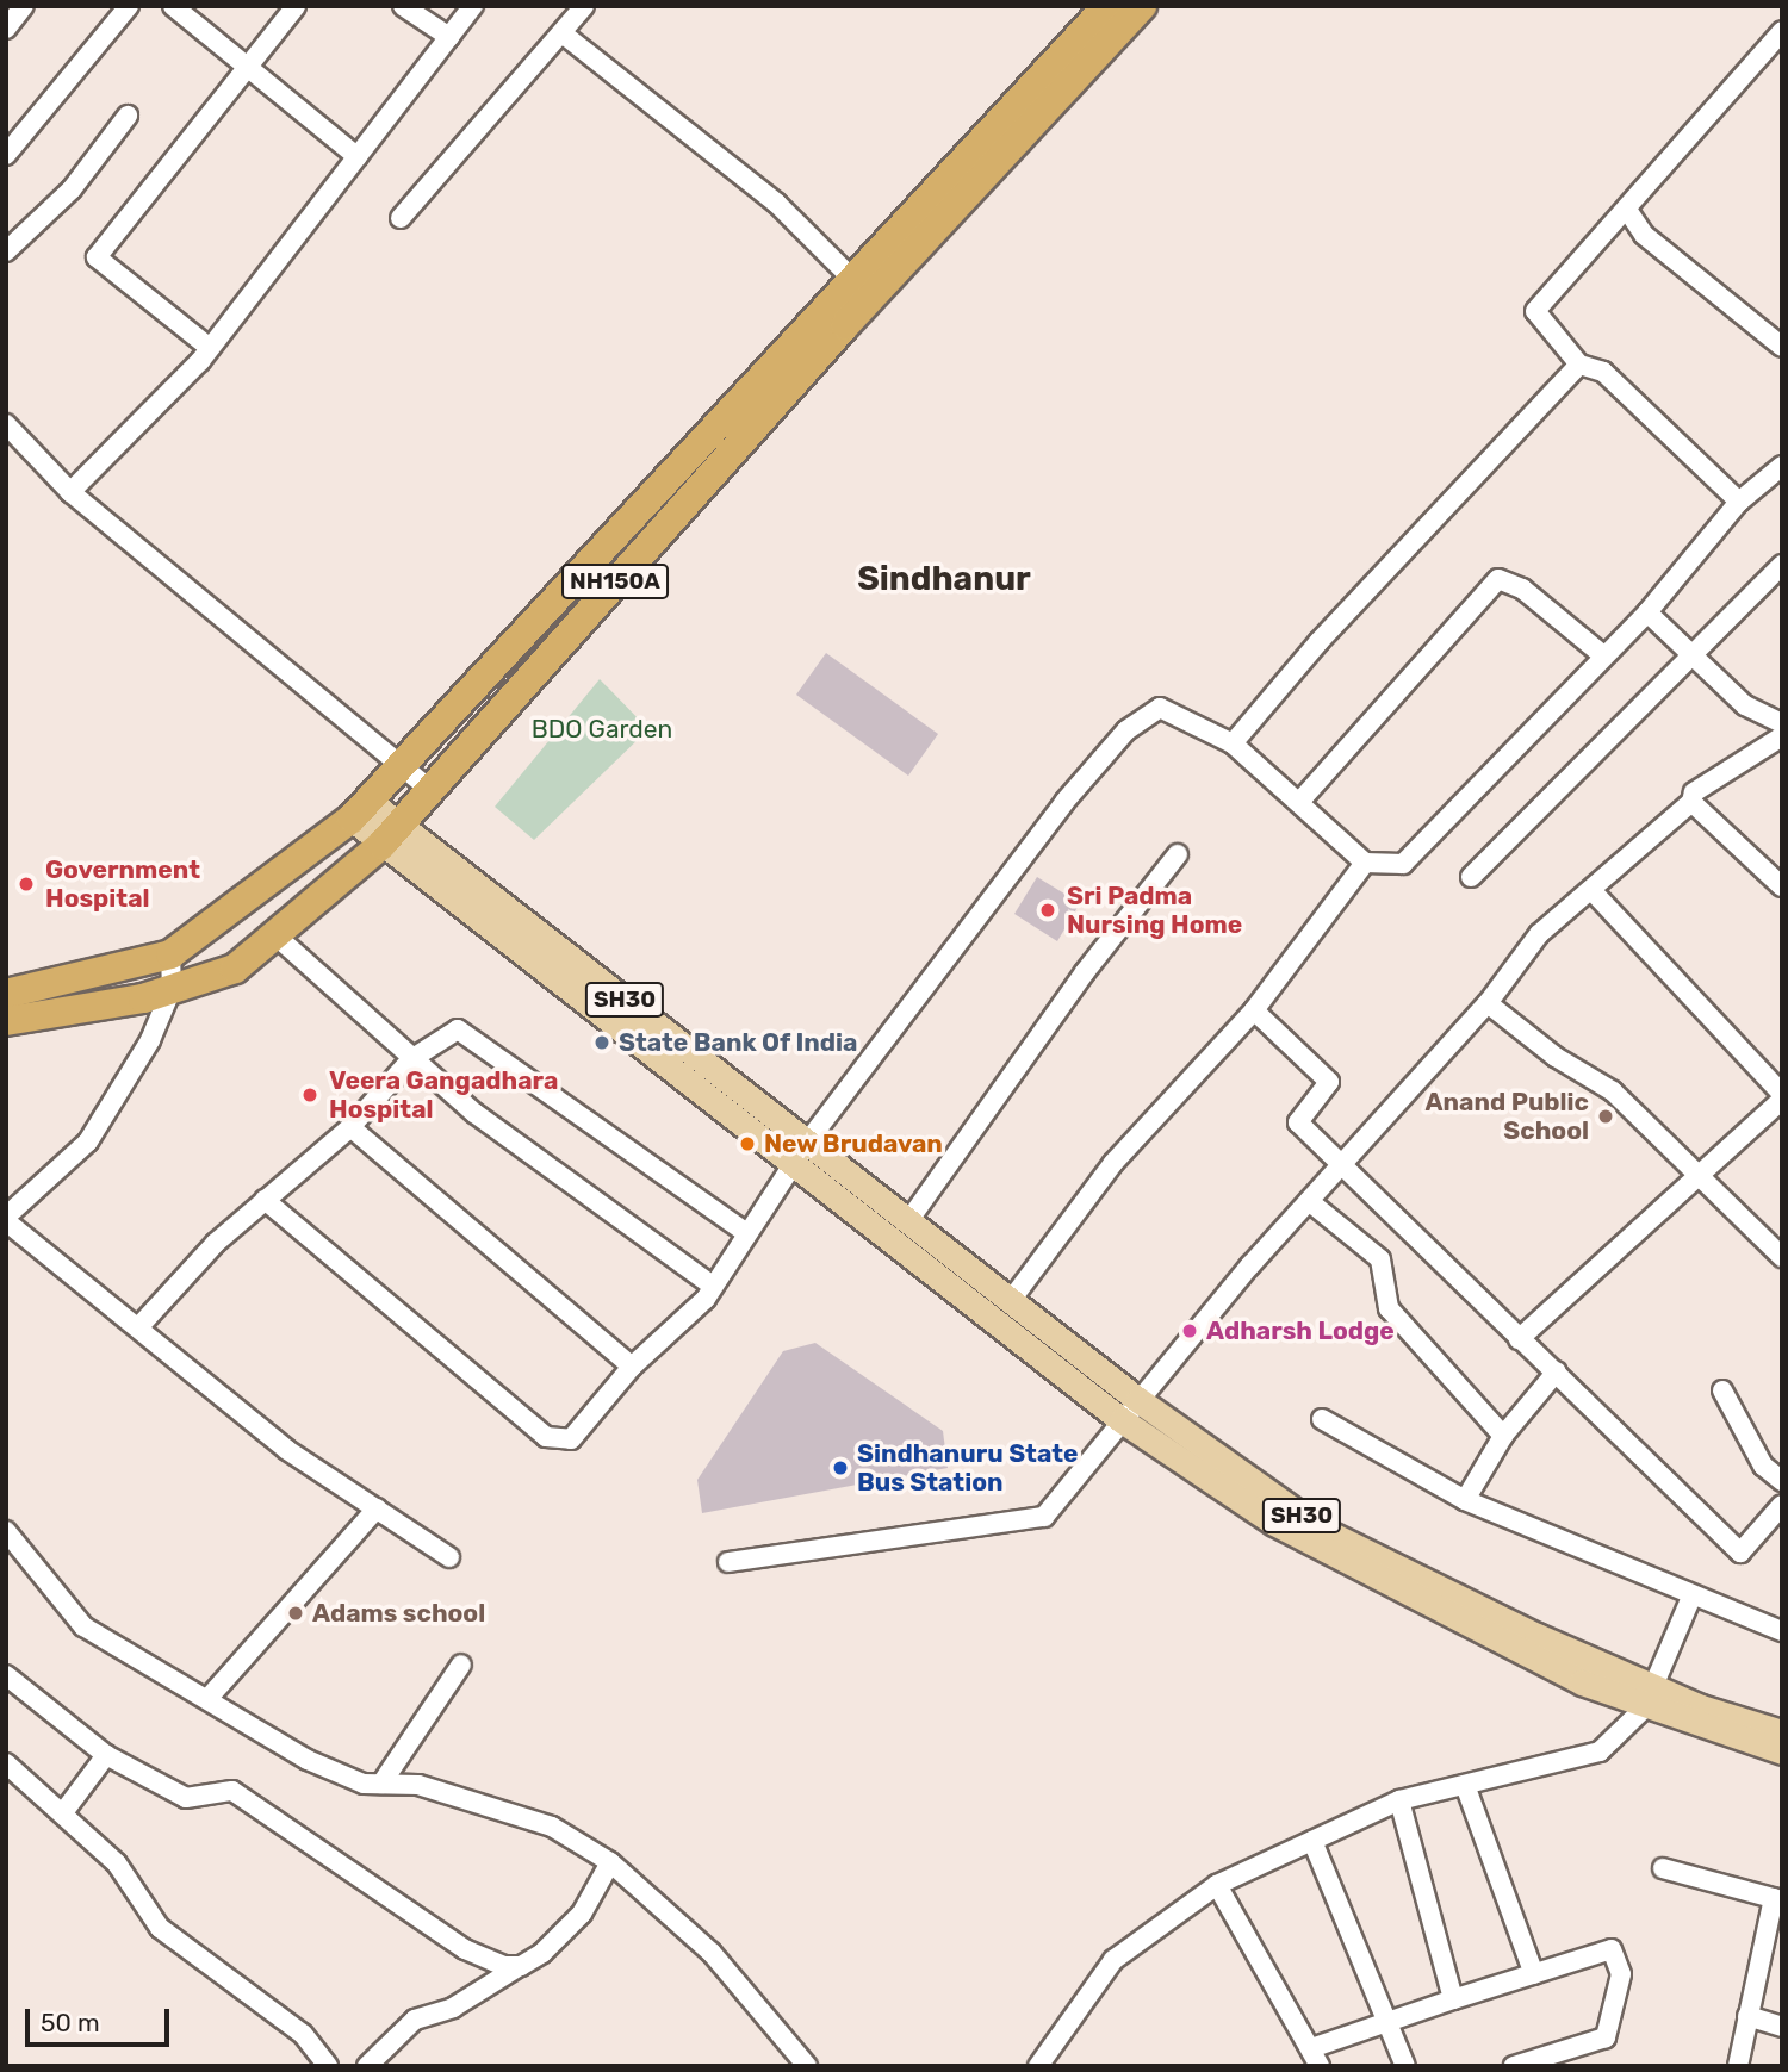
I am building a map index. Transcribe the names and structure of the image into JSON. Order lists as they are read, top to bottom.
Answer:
{
  "streets": {
    "highway": ["NH150A"],
    "main road": ["SH30"]
  },
  "crossings": [
    ["NH150A", "SH30"]
  ],
  "districts": ["Sindhanur"],
  "parks": ["BDO Garden"],
  "places": [
    "Government Hospital",
    "Sri Padma Nursing Home",
    "State Bank Of India",
    "Veera Gangadhara Hospital",
    "Anand Public School",
    "New Brudavan",
    "Adharsh Lodge",
    "Sindhanuru State Bus Station",
    "Adams school"
  ],
  "scale_bar": "50 m"
}
